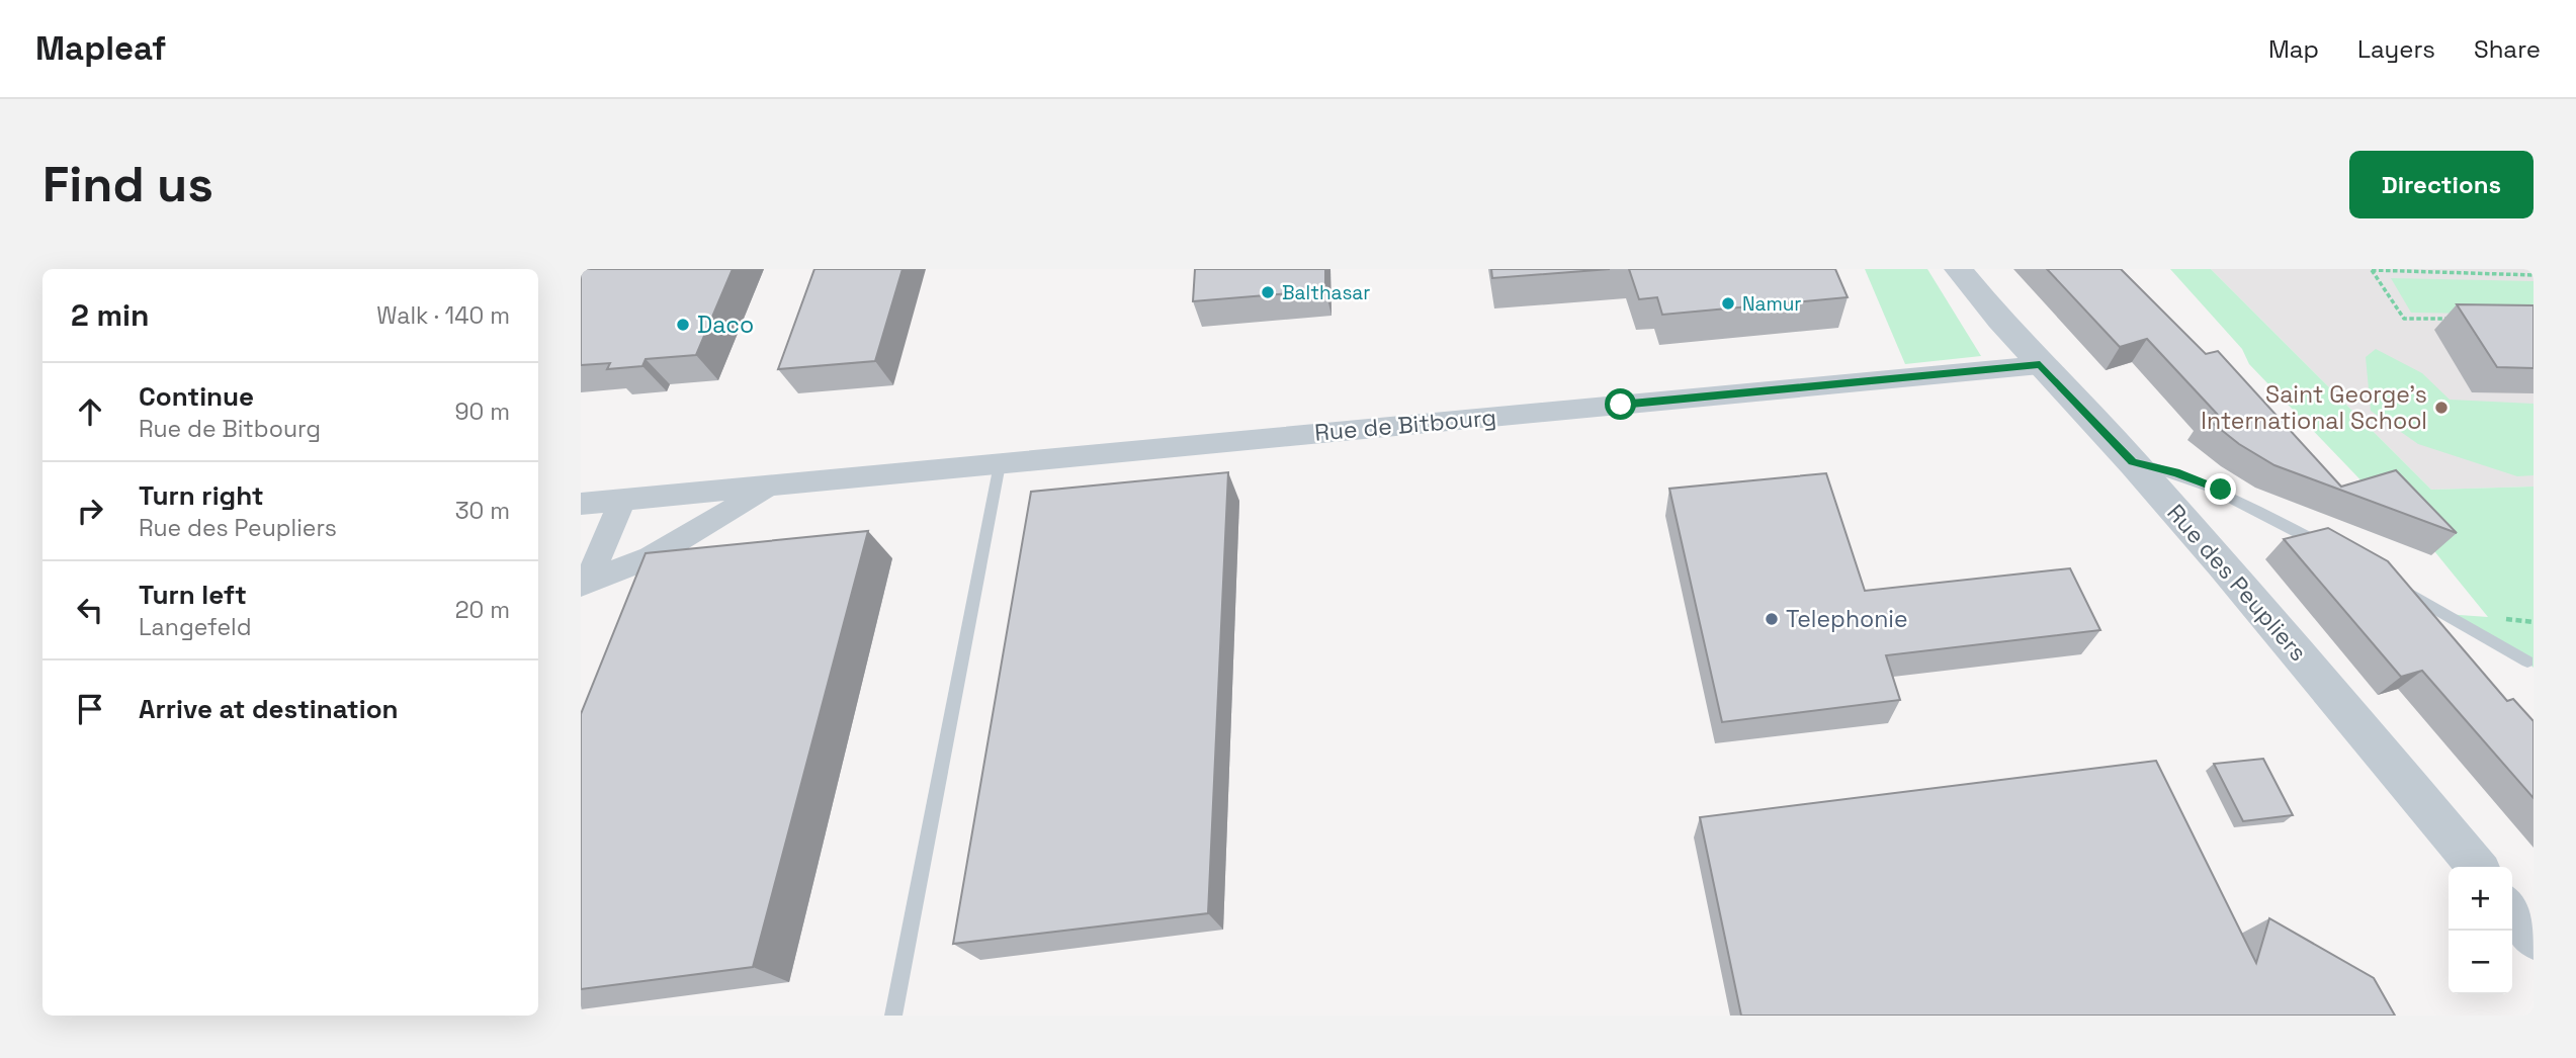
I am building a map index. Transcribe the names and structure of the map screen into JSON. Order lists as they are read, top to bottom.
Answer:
{
  "streets": {
    "street": ["Rue de Bitbourg", "Rue des Peupliers"]
  },
  "crossings": [
    ["Rue de Bitbourg", "Rue des Peupliers"]
  ],
  "places": [
    "Balthasar",
    "Namur",
    "Daco",
    "Saint George's International School",
    "Telephonie"
  ],
  "page": {
    "header": "Mapleaf",
    "nav": ["Map", "Layers", "Share"],
    "buttons": "Directions",
    "title": "Find us",
    "heading": ["2 min", "Walk · 140 m"],
    "list": [
      ["Continue", "Rue de Bitbourg", "90 m"],
      ["Turn right", "Rue des Peupliers", "30 m"],
      ["Turn left", "Langefeld", "20 m"],
      "Arrive at destination"
    ],
    "map_buttons": ["+", "−"]
  }
}
